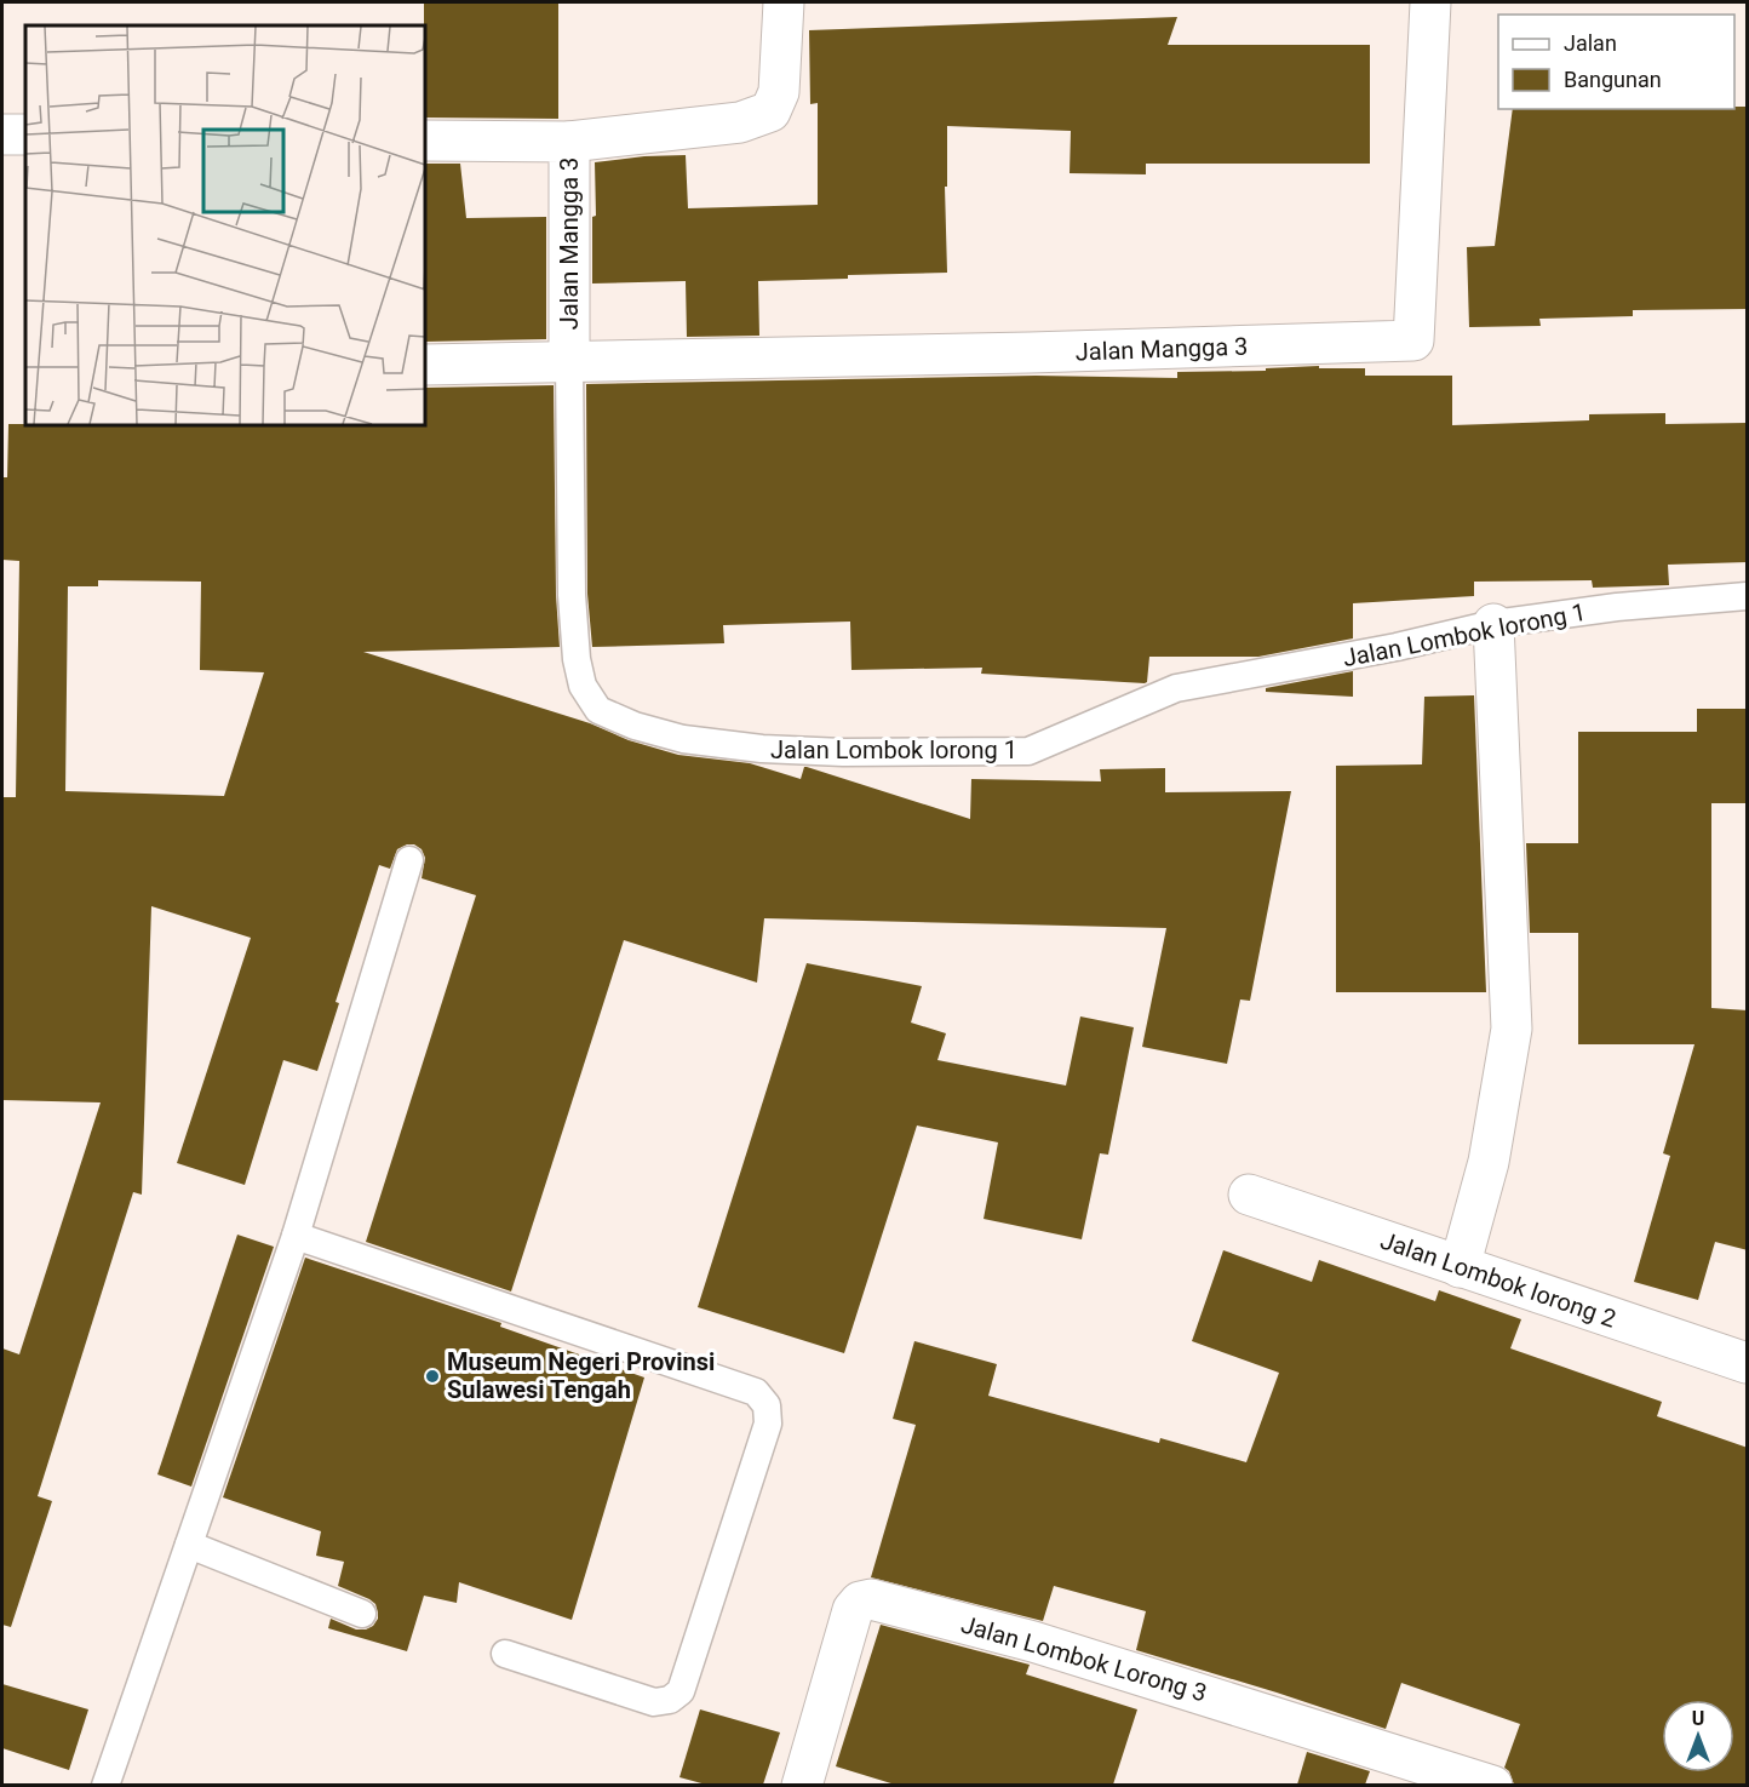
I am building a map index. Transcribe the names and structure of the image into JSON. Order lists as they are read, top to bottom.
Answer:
{
  "streets": {
    "street": ["Jalan Mangga 3", "Jalan Lombok lorong 2", "Jalan Lombok Lorong 3"],
    "lane": ["Jalan Lombok lorong 1"]
  },
  "crossings": [
    ["Jalan Mangga 3", "Jalan Lombok lorong 1"]
  ],
  "places": ["Museum Negeri Provinsi Sulawesi Tengah"],
  "legend": ["Jalan", "Bangunan"],
  "north": "top"
}
